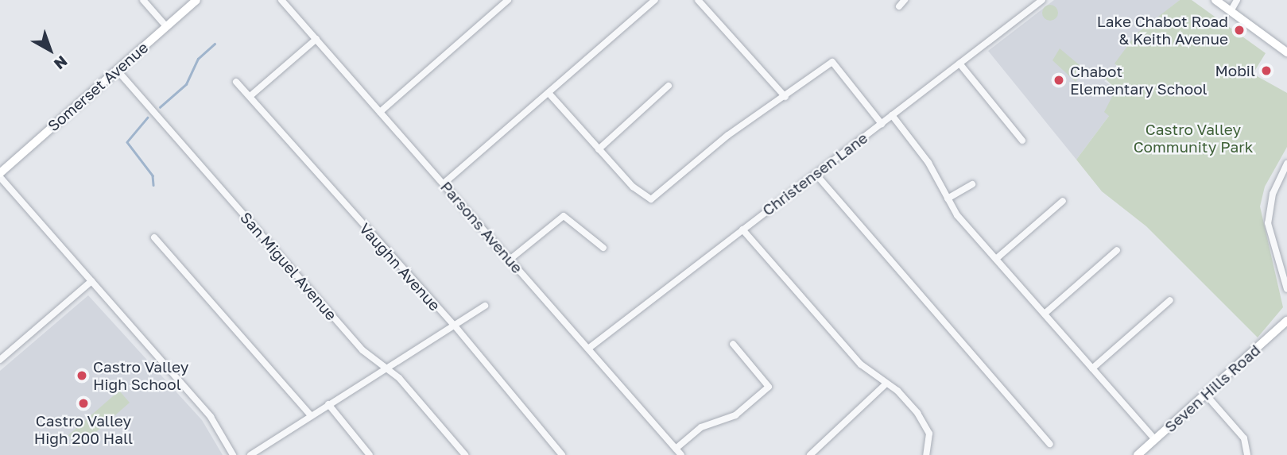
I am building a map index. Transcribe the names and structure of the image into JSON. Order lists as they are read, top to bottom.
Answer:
{
  "streets": {
    "street": [
      "Somerset Avenue",
      "Christensen Lane",
      "Parsons Avenue",
      "San Miguel Avenue",
      "Vaughn Avenue",
      "Seven Hills Road"
    ]
  },
  "crossings": [
    ["Somerset Avenue", "San Miguel Avenue"],
    ["Christensen Lane", "Parsons Avenue"]
  ],
  "parks": ["Castro Valley Community Park"],
  "places": [
    "Lake Chabot Road & Keith Avenue",
    "Mobil",
    "Chabot Elementary School",
    "Castro Valley High School",
    "Castro Valley High 200 Hall"
  ],
  "north": "bottom right"
}
